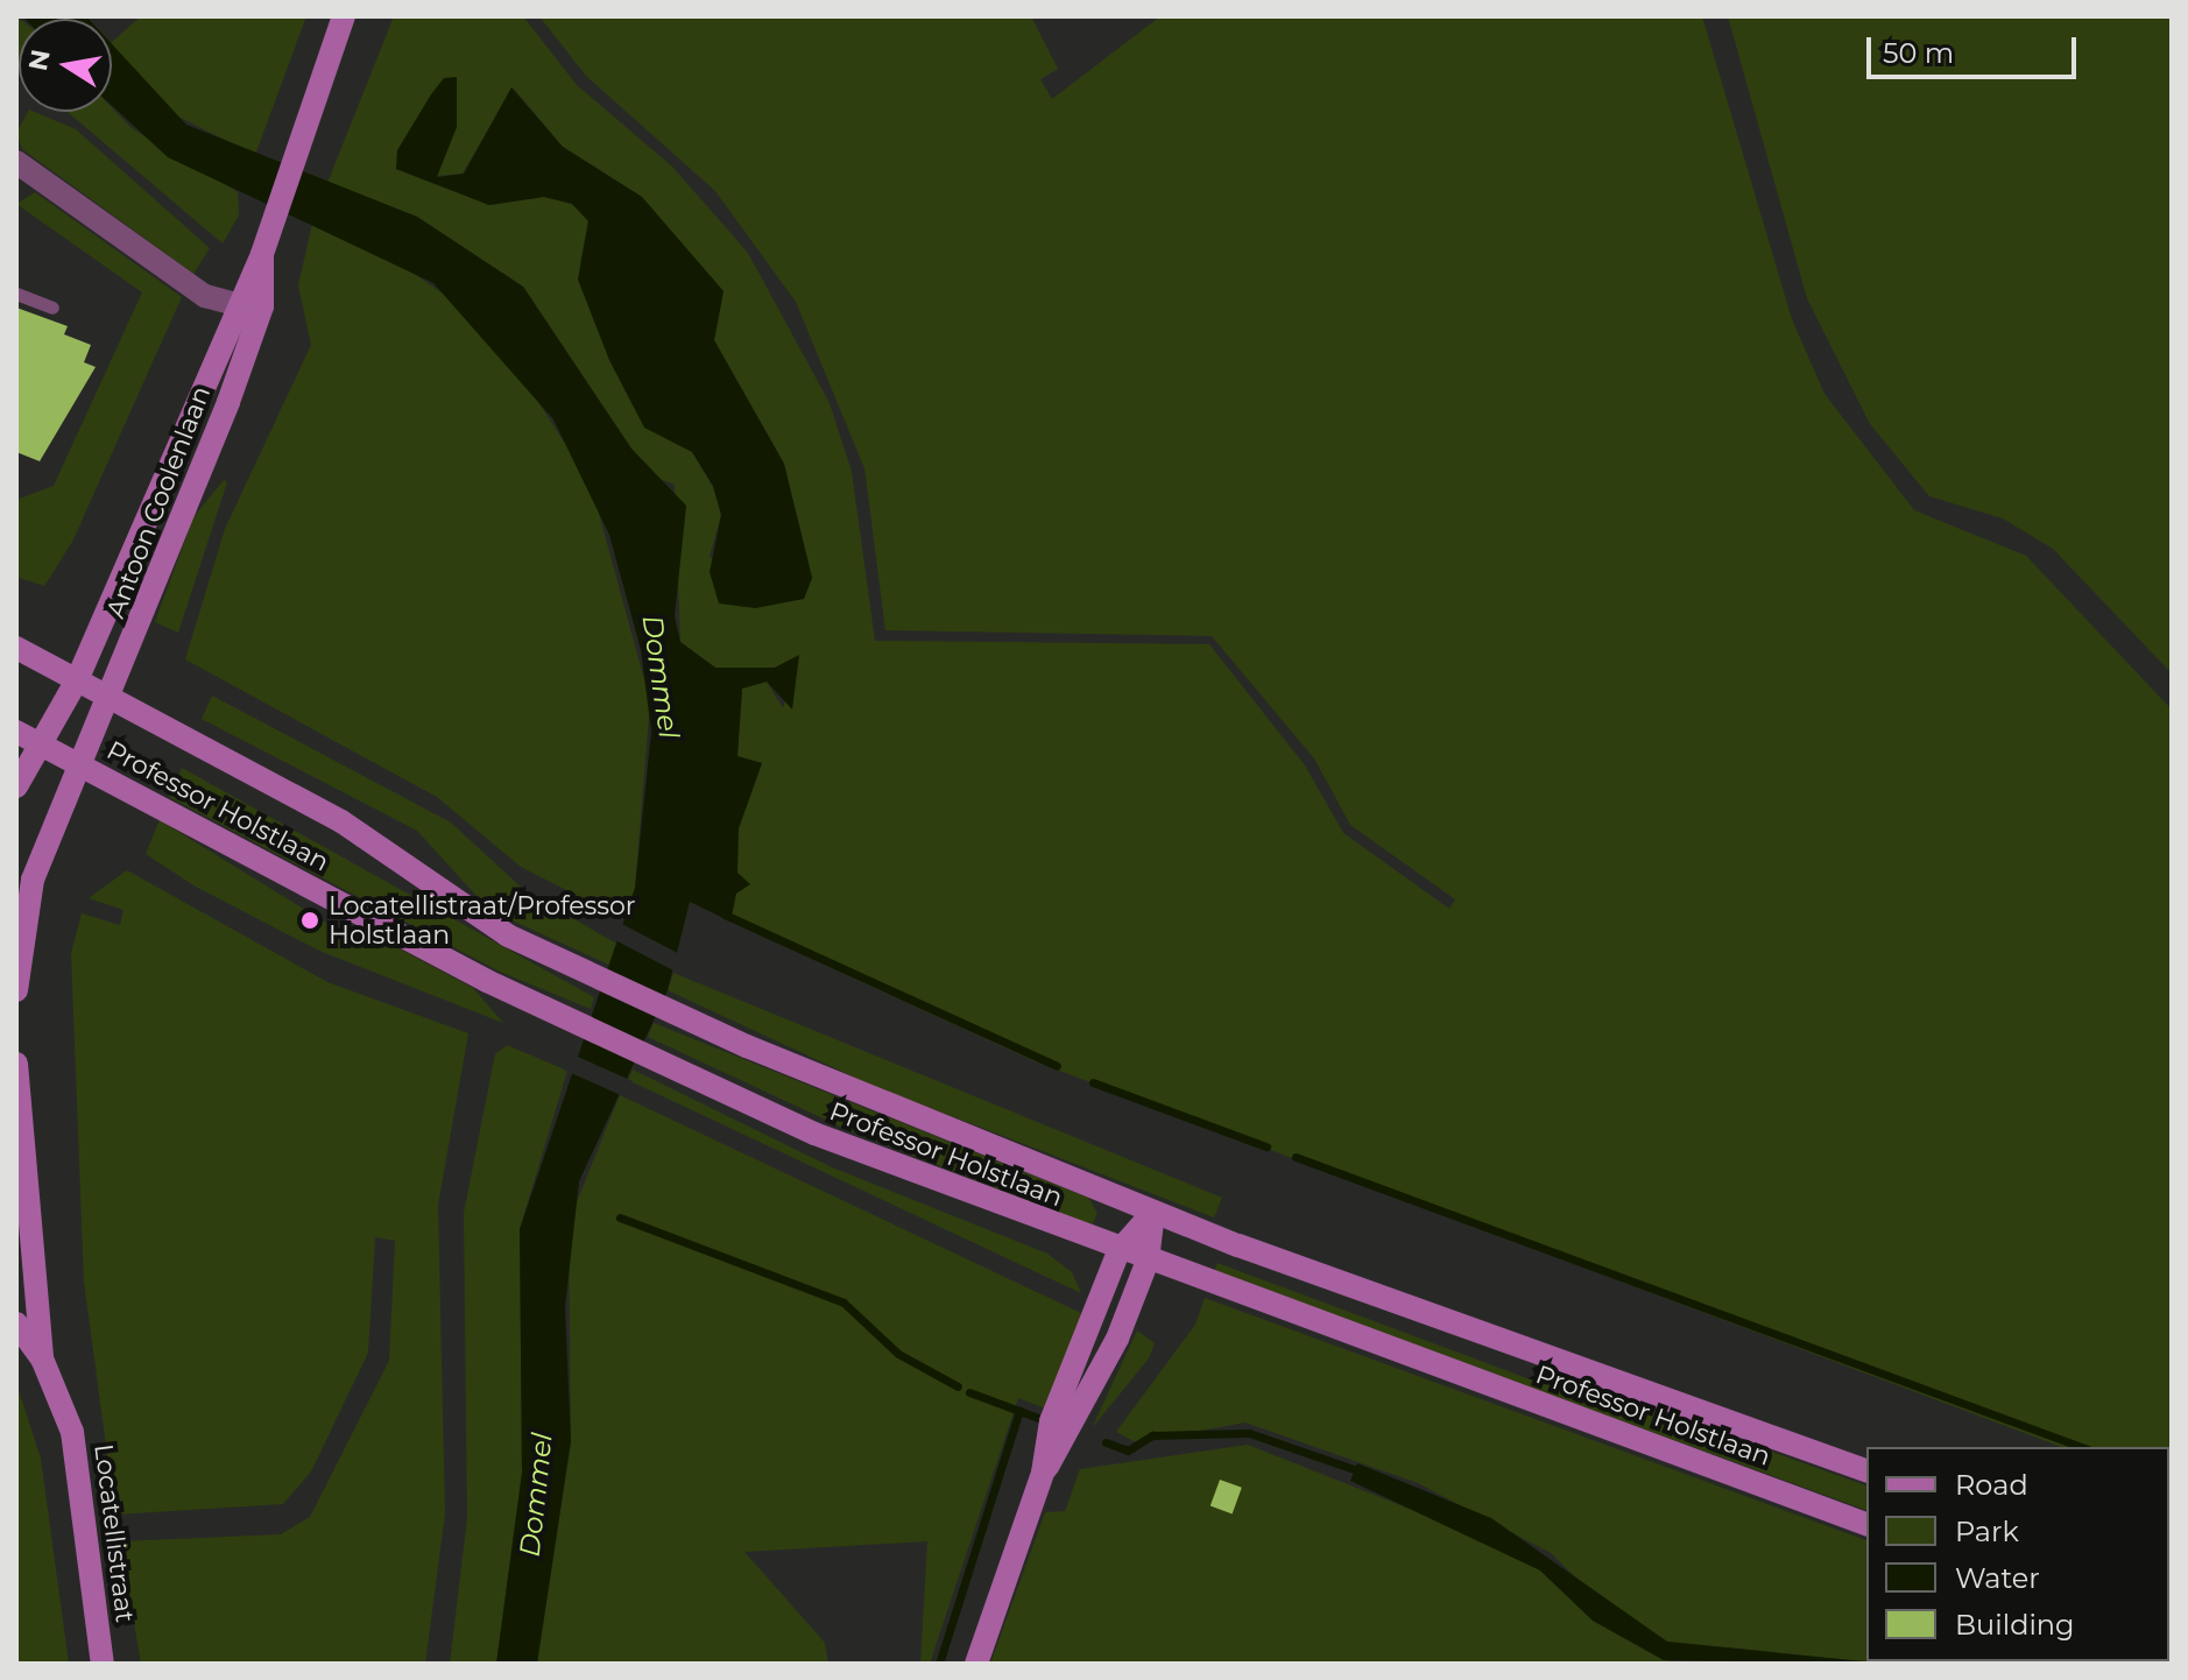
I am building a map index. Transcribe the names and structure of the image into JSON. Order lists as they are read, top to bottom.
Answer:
{
  "streets": {
    "main road": ["Antoon Coolenlaan", "Professor Holstlaan", "Locatellistraat"]
  },
  "crossings": [
    ["Antoon Coolenlaan", "Professor Holstlaan"]
  ],
  "water": ["Dommel"],
  "places": ["Locatellistraat/Professor Holstlaan"],
  "legend": [
    "Road",
    "Park",
    "Water",
    "Building"
  ],
  "scale_bar": "50 m",
  "north": "left"
}
